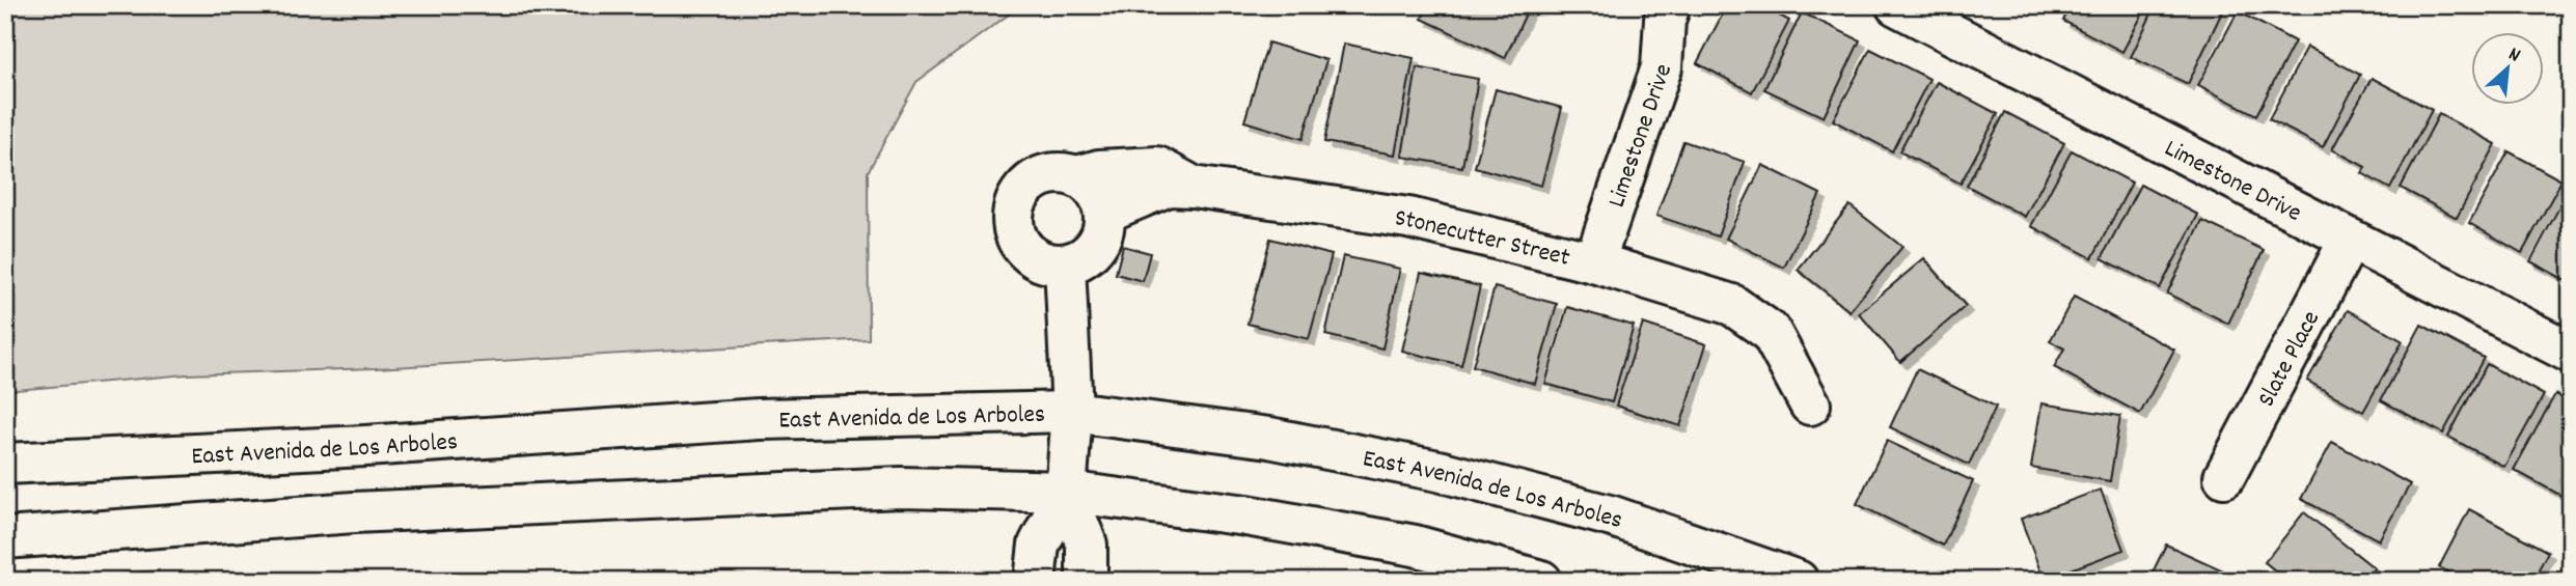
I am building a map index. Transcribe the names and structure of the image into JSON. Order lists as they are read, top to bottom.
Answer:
{
  "streets": {
    "main road": [
      "Limestone Drive",
      "Stonecutter Street",
      "Slate Place",
      "East Avenida de Los Arboles"
    ]
  },
  "crossings": [
    ["Limestone Drive", "Stonecutter Street"],
    ["Limestone Drive", "Slate Place"]
  ],
  "north": "top right"
}
